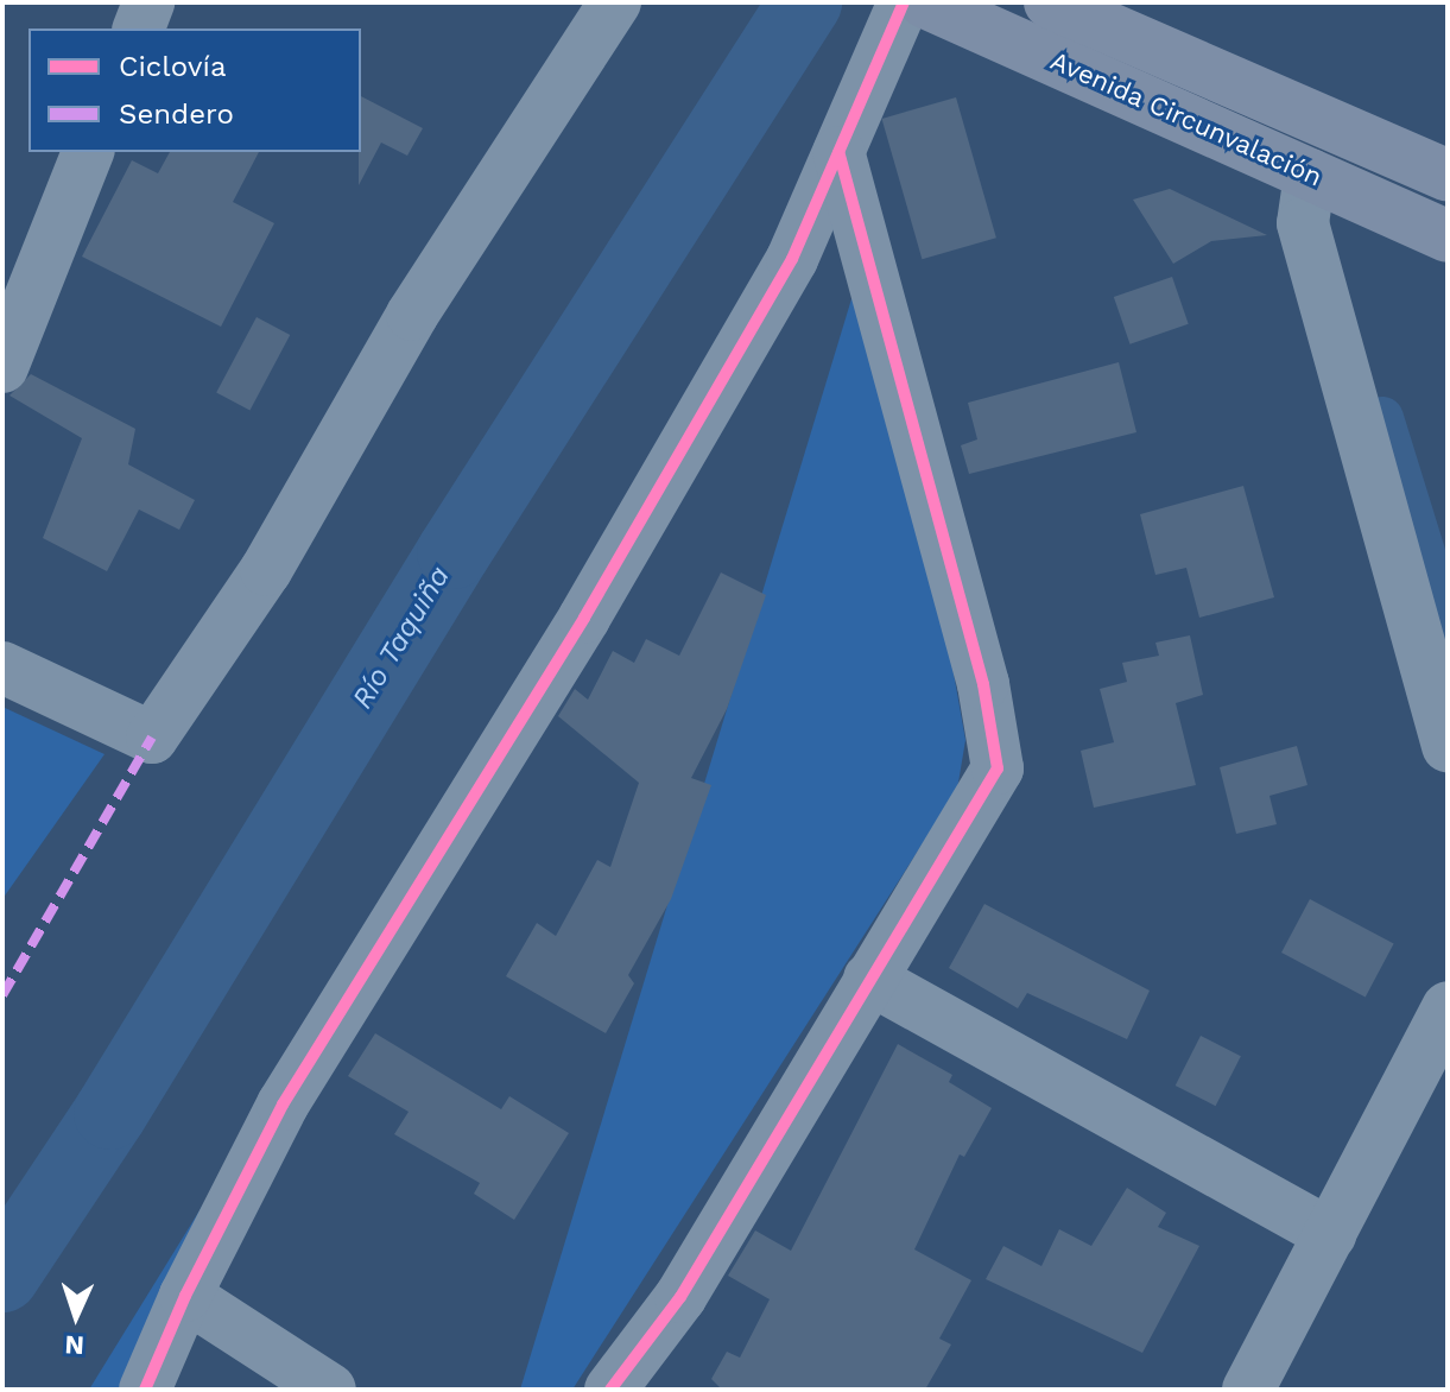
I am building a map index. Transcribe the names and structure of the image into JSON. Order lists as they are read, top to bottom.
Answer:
{
  "streets": {
    "main road": ["Avenida Circunvalación"]
  },
  "water": ["Río Taquiña"],
  "legend": ["Ciclovía", "Sendero"],
  "north": "bottom"
}
